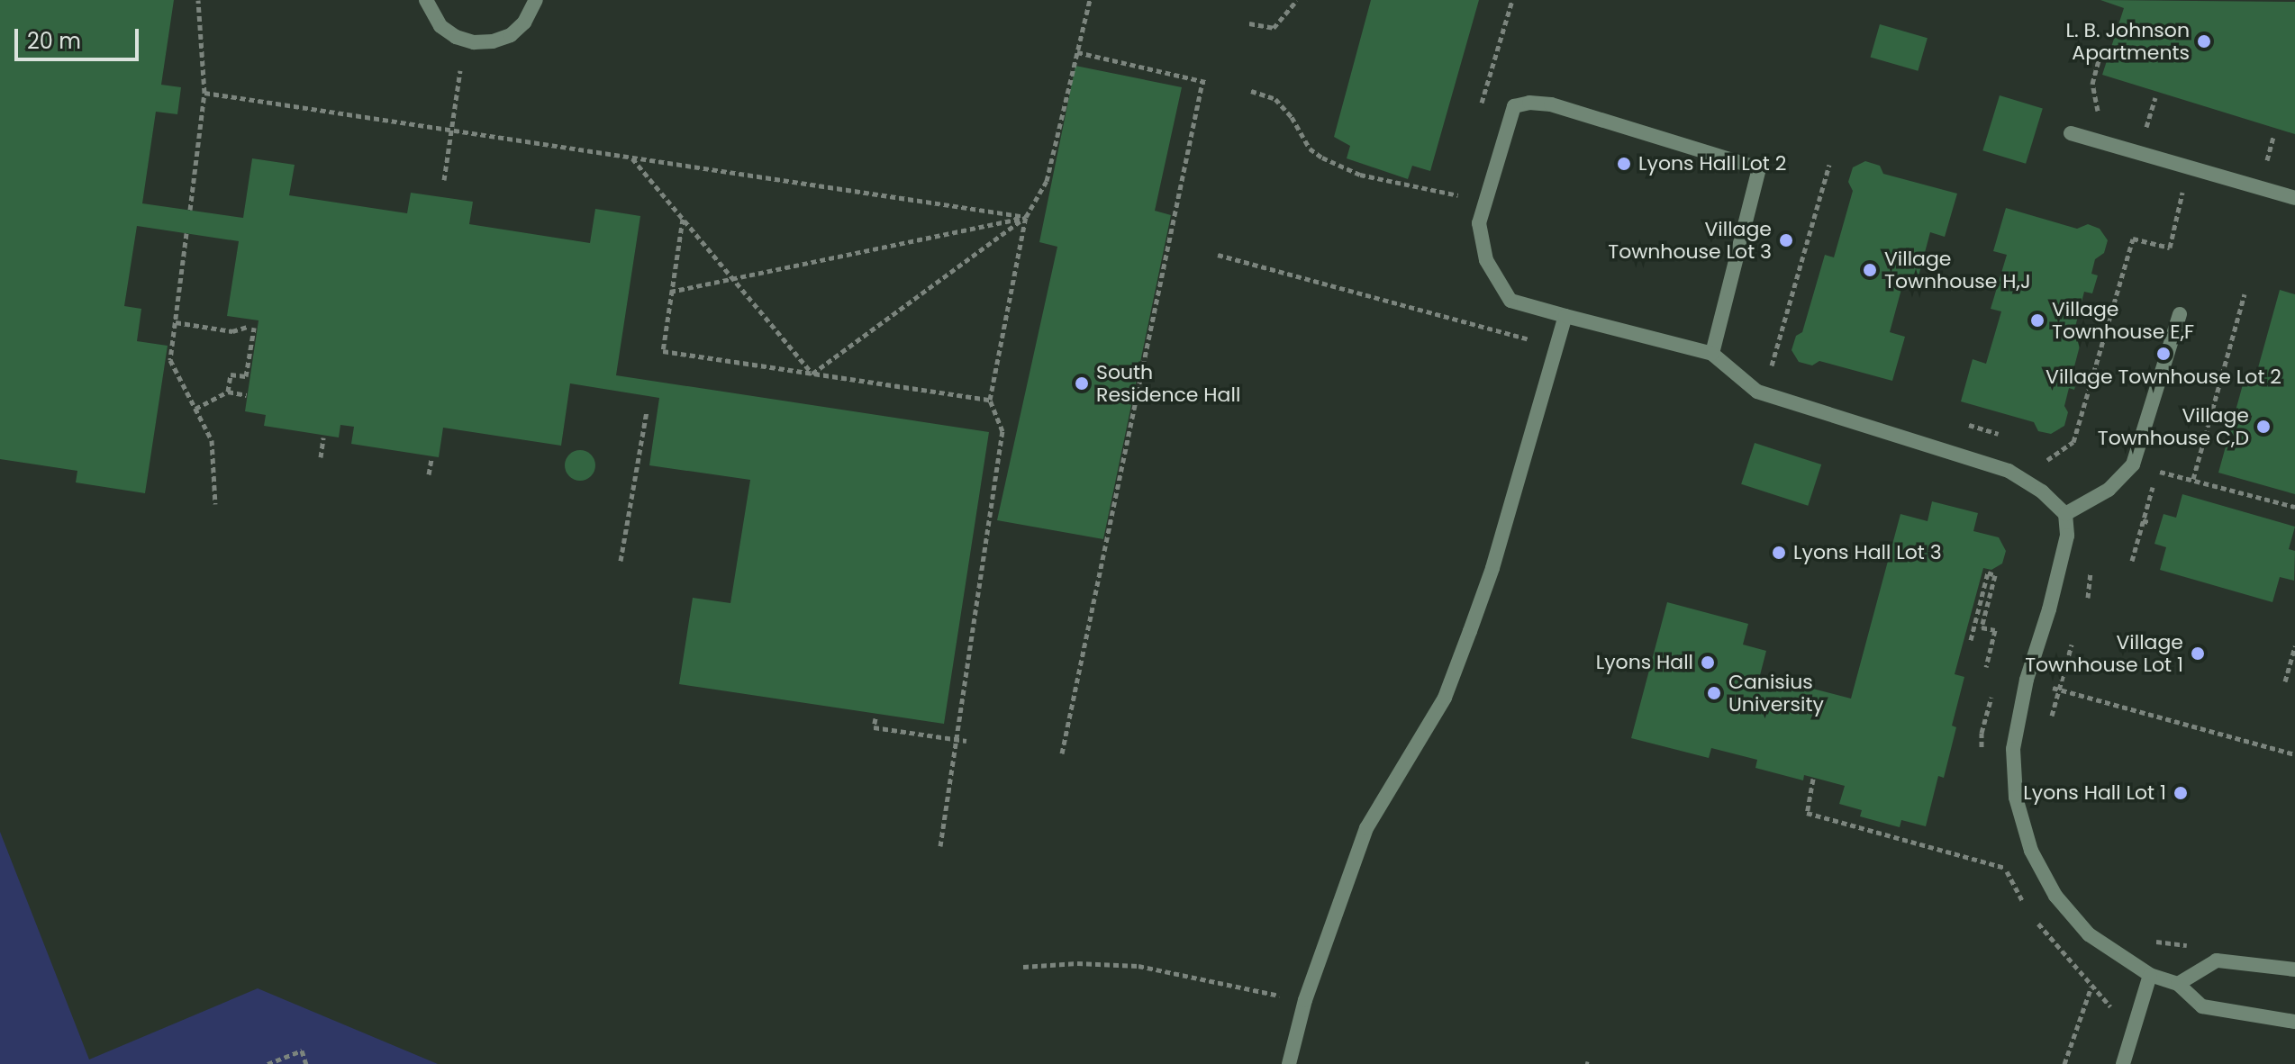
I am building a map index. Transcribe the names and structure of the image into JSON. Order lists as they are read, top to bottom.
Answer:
{
  "places": [
    "L. B. Johnson Apartments",
    "Lyons Hall Lot 2",
    "Village Townhouse Lot 3",
    "Village Townhouse H,J",
    "Village Townhouse E,F",
    "Village Townhouse Lot 2",
    "South Residence Hall",
    "Village Townhouse C,D",
    "Lyons Hall Lot 3",
    "Village Townhouse Lot 1",
    "Lyons Hall",
    "Canisius University",
    "Lyons Hall Lot 1"
  ],
  "scale_bar": "20 m"
}
